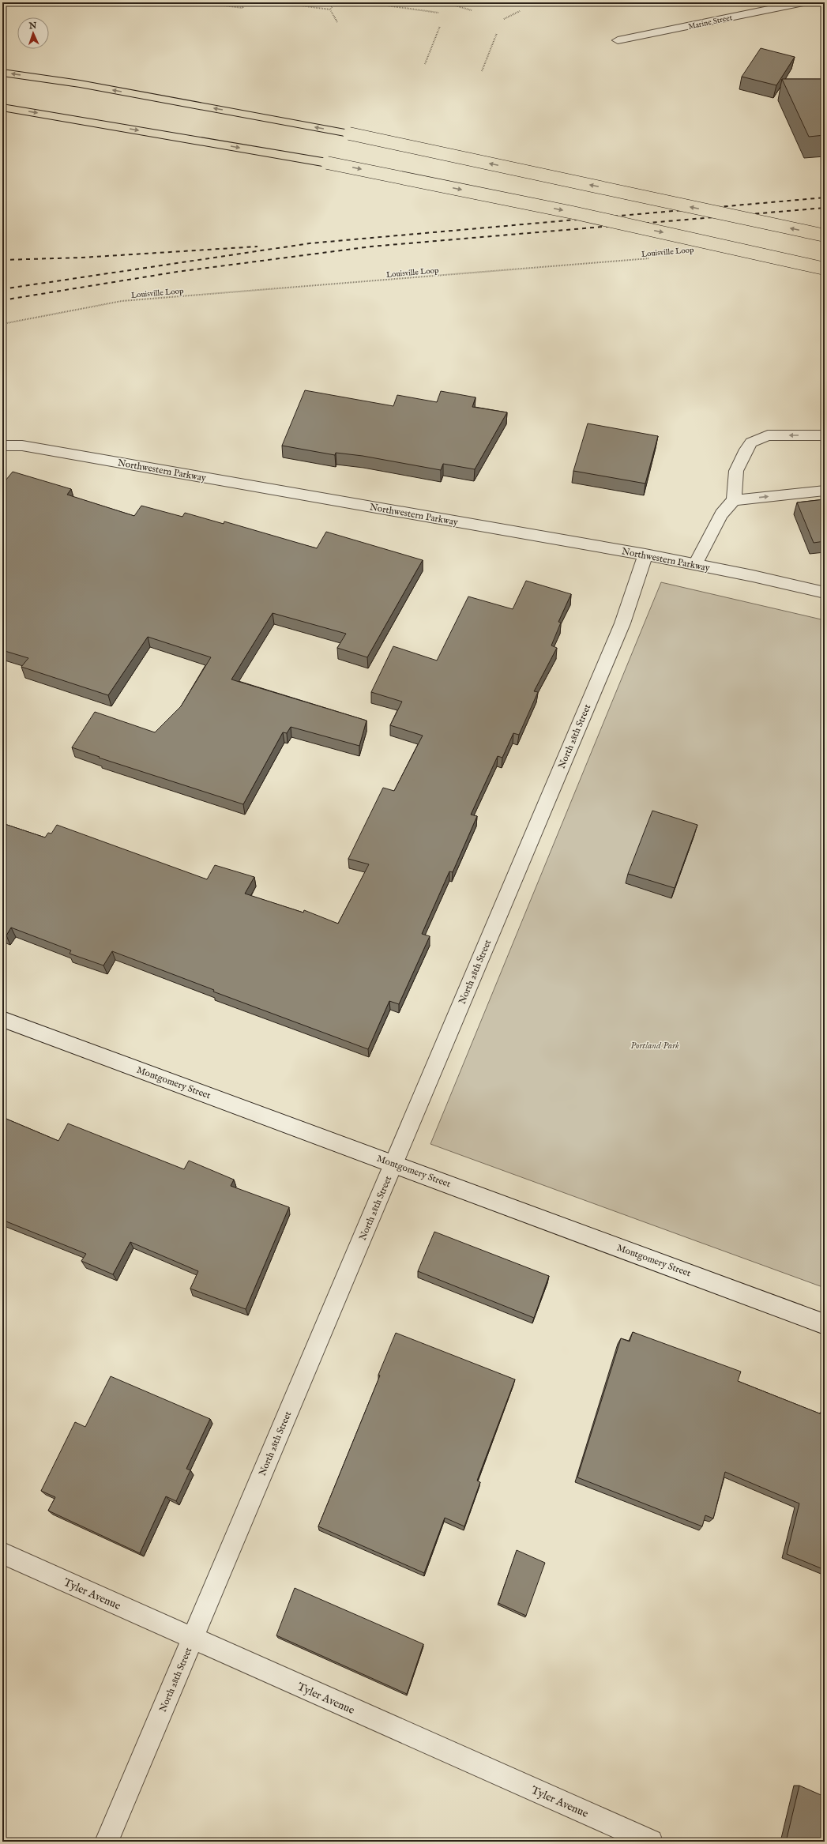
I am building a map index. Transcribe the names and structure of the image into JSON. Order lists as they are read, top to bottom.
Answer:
{
  "streets": {
    "street": [
      "Marine Street",
      "Northwestern Parkway",
      "North 28th Street",
      "Montgomery Street",
      "Tyler Avenue"
    ],
    "path": ["Louisville Loop"]
  },
  "crossings": [
    ["Northwestern Parkway", "North 28th Street"],
    ["North 28th Street", "Montgomery Street"],
    ["North 28th Street", "Tyler Avenue"]
  ],
  "parks": ["Portland Park"],
  "north": "top"
}
